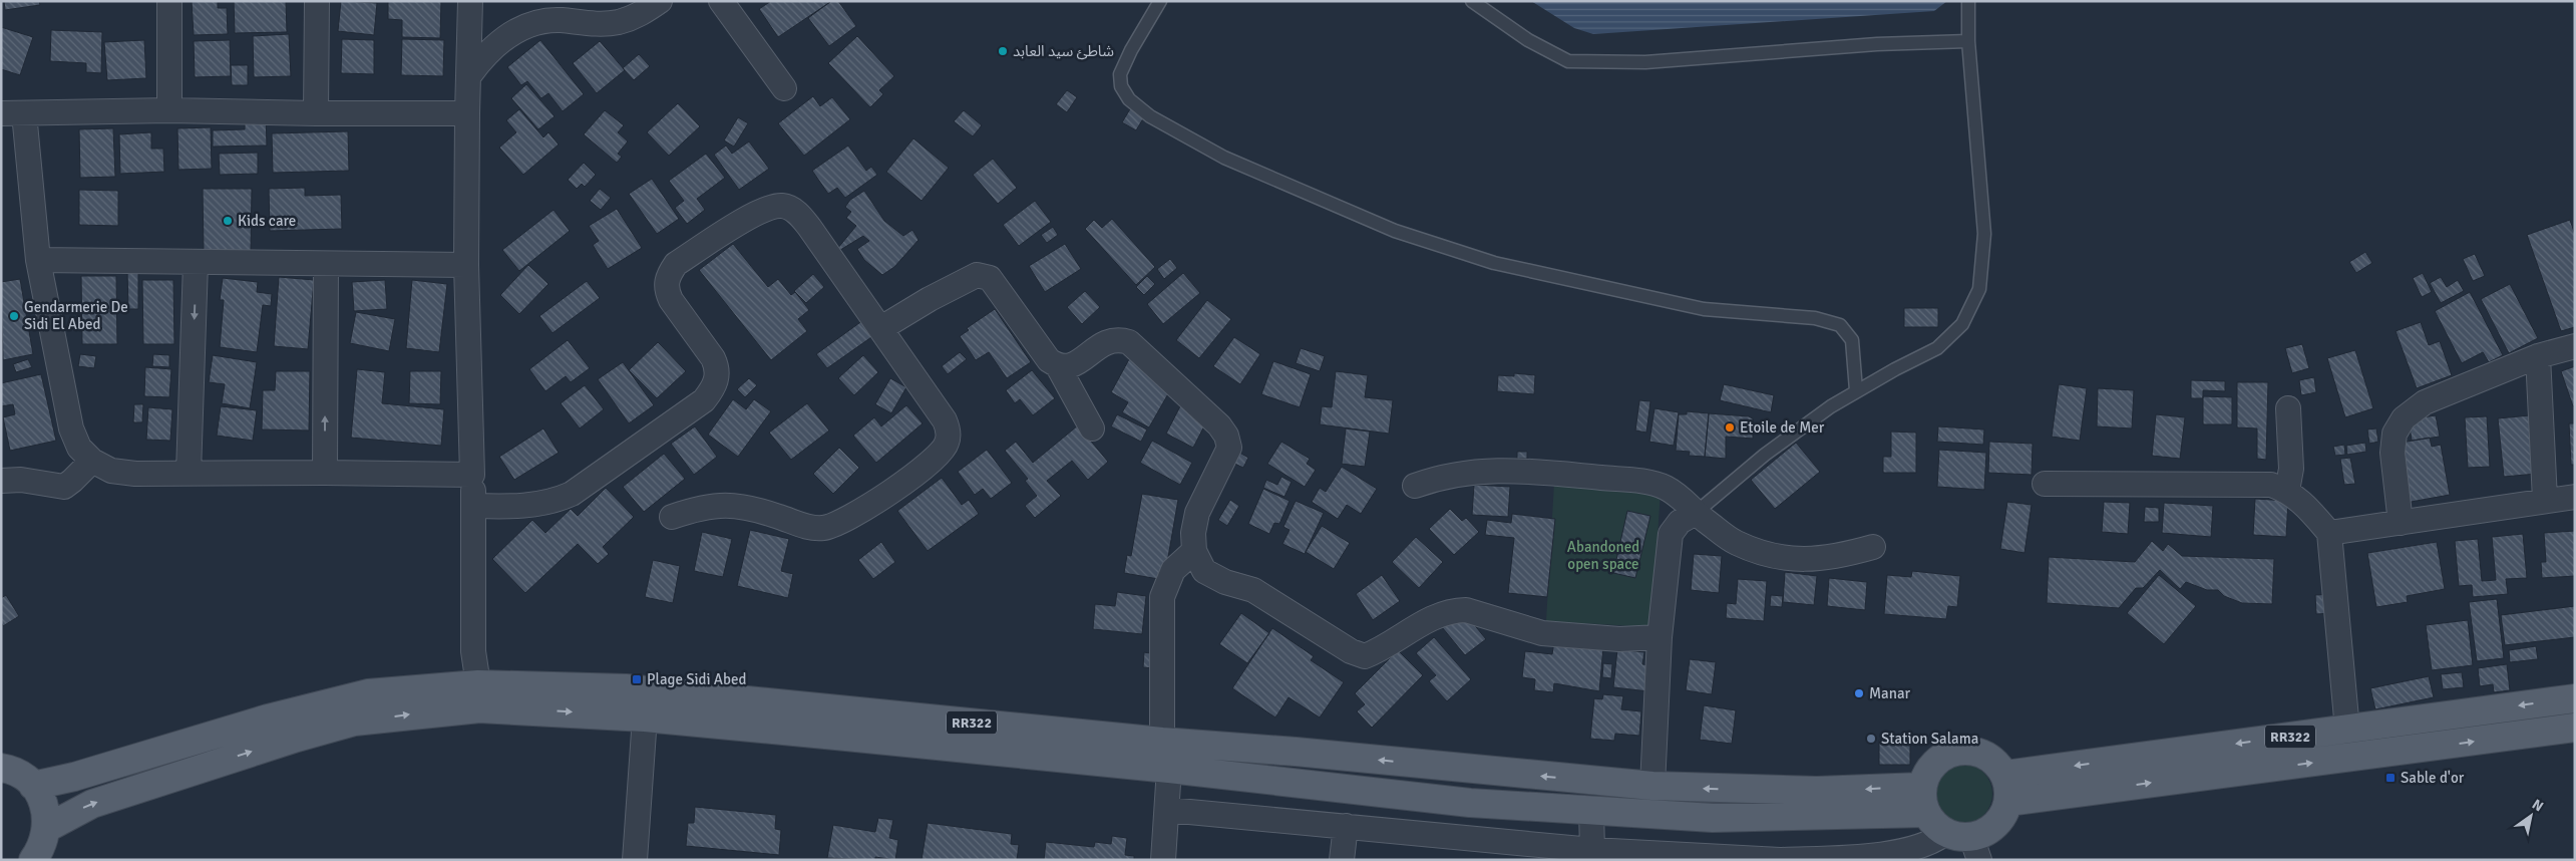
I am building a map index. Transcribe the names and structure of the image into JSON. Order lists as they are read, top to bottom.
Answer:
{
  "streets": {
    "main road": ["RR322"]
  },
  "parks": ["Abandoned open space"],
  "places": {
    "other": [
      "شاطئ سيد العابد",
      "Kids care",
      "Gendarmerie De Sidi El Abed",
      "Etoile de Mer",
      "Manar",
      "Station Salama"
    ],
    "transit": ["Plage Sidi Abed", "Sable d'or"]
  },
  "north": "top right"
}
